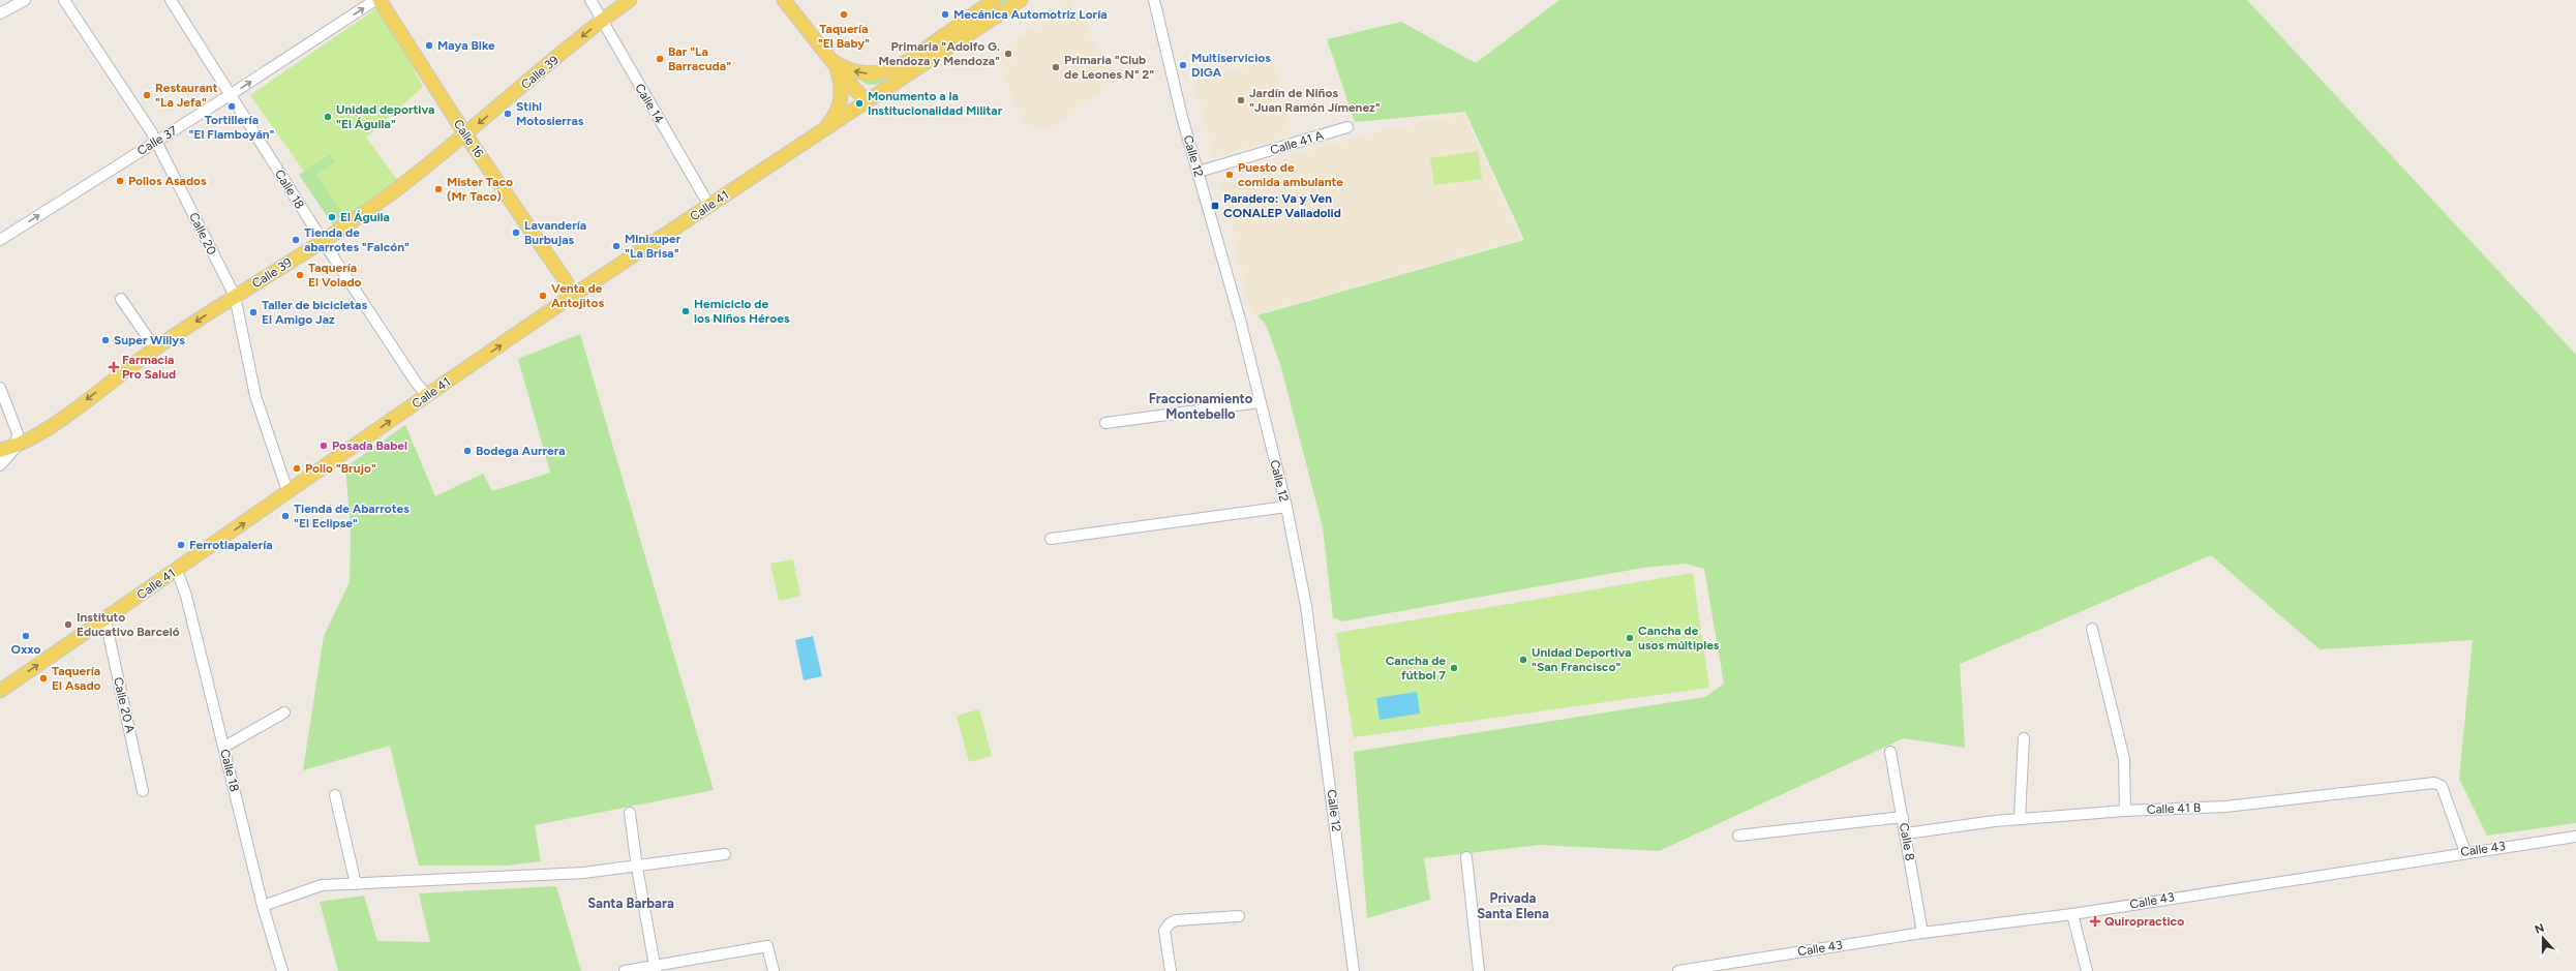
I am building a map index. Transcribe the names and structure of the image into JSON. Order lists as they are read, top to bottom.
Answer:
{
  "streets": {
    "main road": ["Calle 39", "Calle 16", "Calle 41"],
    "street": [
      "Calle 14",
      "Calle 37",
      "Calle 41 A",
      "Calle 12",
      "Calle 18",
      "Calle 20",
      "Calle 20 A",
      "Calle 41 B",
      "Calle 8",
      "Calle 43"
    ]
  },
  "crossings": [
    ["Calle 39", "Calle 14"],
    ["Calle 39", "Calle 16"],
    ["Calle 39", "Calle 18"],
    ["Calle 39", "Calle 20"],
    ["Calle 14", "Calle 41"],
    ["Calle 16", "Calle 41"],
    ["Calle 37", "Calle 18"],
    ["Calle 37", "Calle 20"],
    ["Calle 41 A", "Calle 12"],
    ["Calle 18", "Calle 41"],
    ["Calle 41", "Calle 20"],
    ["Calle 41", "Calle 20 A"],
    ["Calle 41 B", "Calle 8"],
    ["Calle 41 B", "Calle 43"],
    ["Calle 8", "Calle 43"]
  ],
  "one_way": ["Calle 39", "Calle 37", "Calle 41"],
  "districts": ["Fraccionamiento Montebello", "Privada Santa Elena", "Santa Barbara"],
  "places": {
    "other": [
      "Taquería \"El Baby\"",
      "Mecánica Automotriz Loría",
      "Maya Bike",
      "Primaria \"Adolfo G. Mendoza y Mendoza\"",
      "Bar \"La Barracuda\"",
      "Multiservicios DIGA",
      "Primaria \"Club de Leones N° 2\"",
      "Restaurant \"La Jefa\"",
      "Jardín de Niños \"Juan Ramón Jímenez\"",
      "Monumento a la Institucionalidad Militar",
      "Tortillería \"El Flamboyán\"",
      "Stihl Motosierras",
      "Unidad deportiva \"El Águila\"",
      "Puesto de comida ambulante",
      "Pollos Asados",
      "Mister Taco (Mr Taco)",
      "El Águila",
      "Lavandería Burbujas",
      "Tienda de abarrotes \"Falcón\"",
      "Minisuper \"La Brisa\"",
      "Taquería El Volado",
      "Venta de Antojitos",
      "Hemiciclo de los Niños Héroes",
      "Taller de bicicletas El Amigo Jaz",
      "Super Willys",
      "Posada Babel",
      "Bodega Aurrera",
      "Pollo \"Brujo\"",
      "Tienda de Abarrotes \"El Eclipse\"",
      "Ferrotlapalería",
      "Instituto Educativo Barceló",
      "Oxxo",
      "Cancha de usos múltiples",
      "Unidad Deportiva \"San Francisco\"",
      "Cancha de fútbol 7",
      "Taquería El Asado"
    ],
    "transit": ["Paradero: Va y Ven CONALEP Valladolid"],
    "health": ["Farmacia Pro Salud", "Quiropractico"]
  },
  "north": "top"
}
